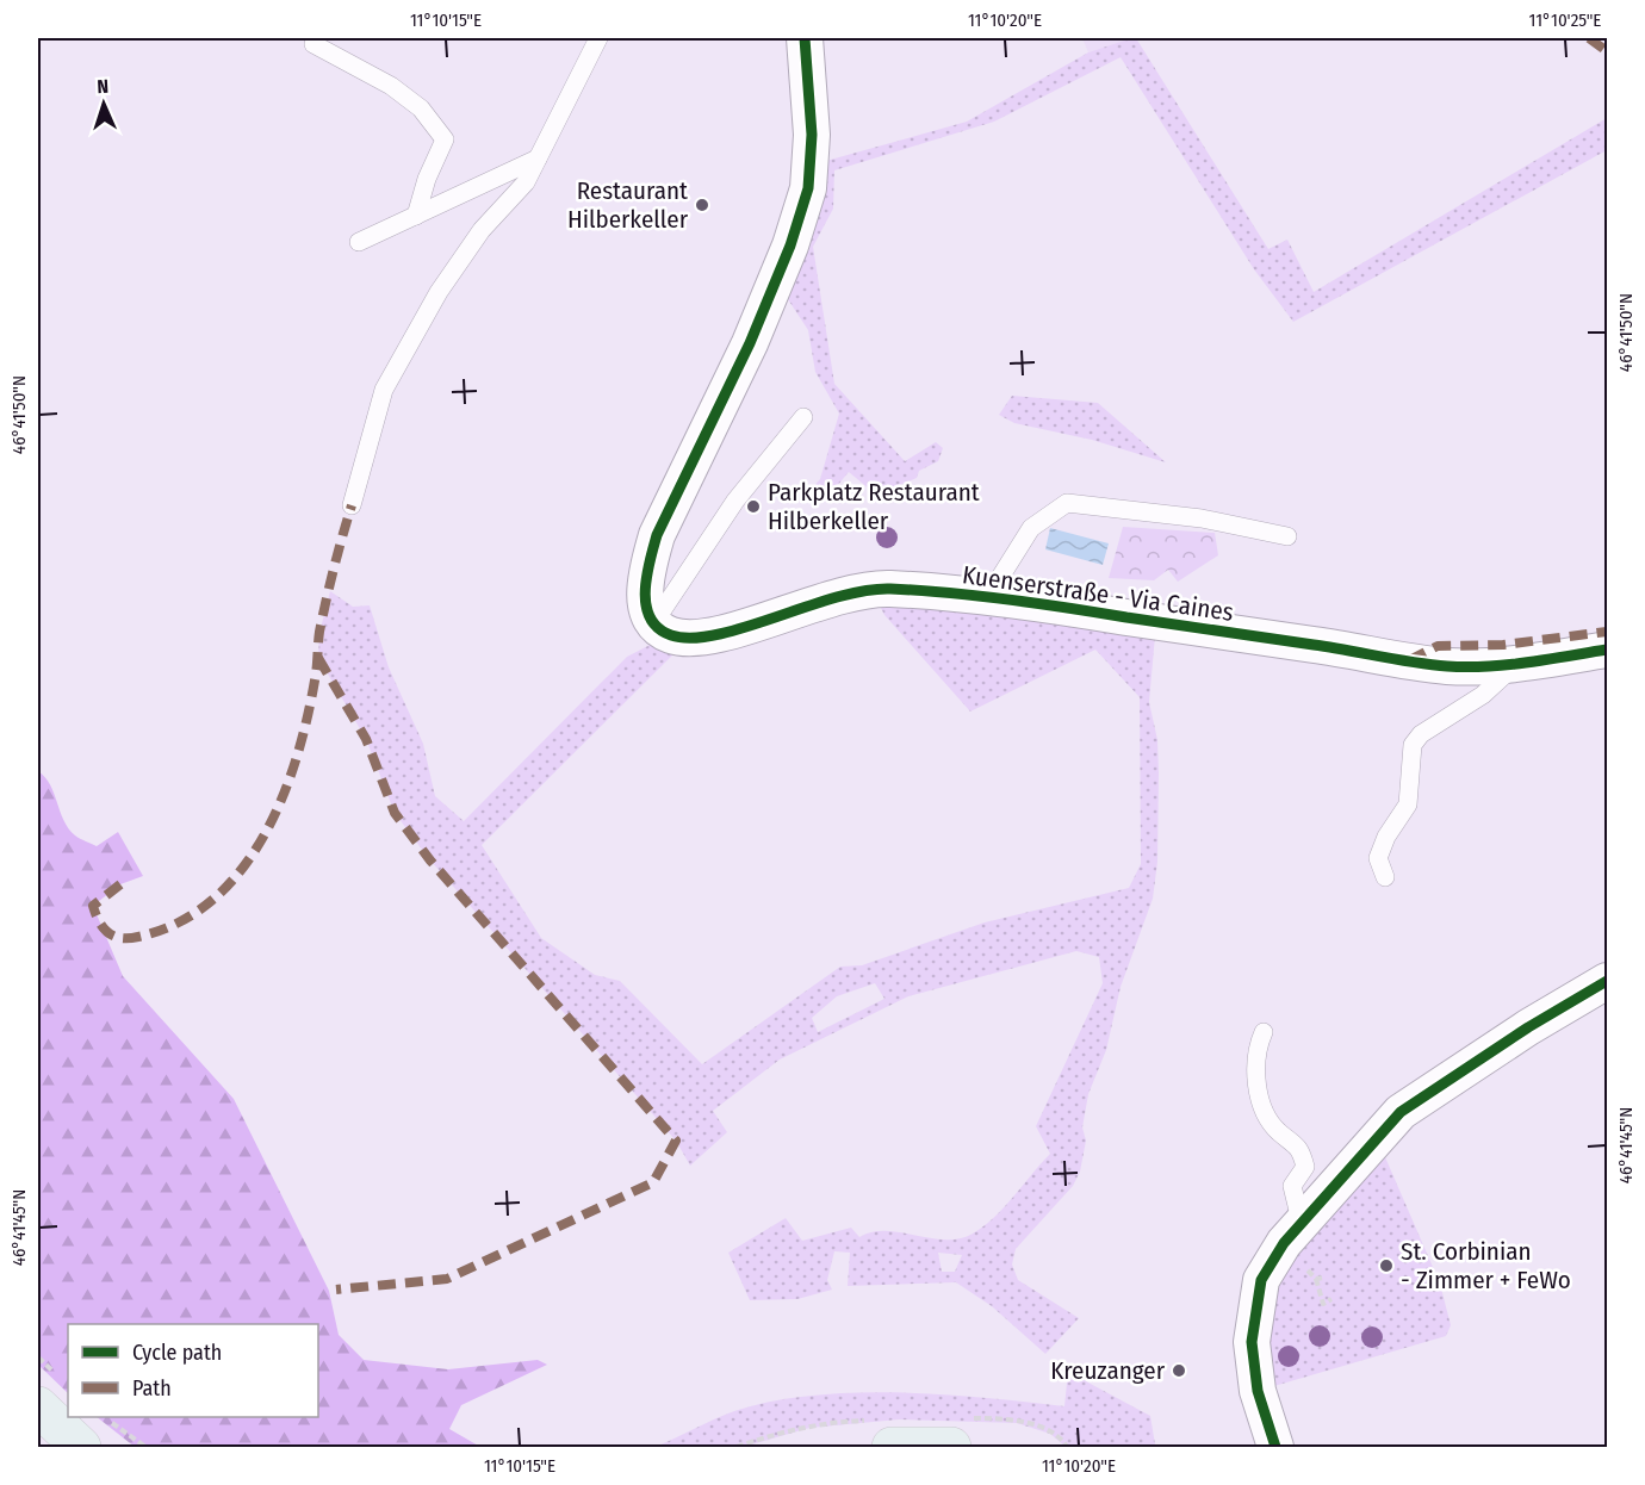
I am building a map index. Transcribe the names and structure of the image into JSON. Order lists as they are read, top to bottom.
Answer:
{
  "streets": {
    "street": ["Kuenserstraße - Via Caines"]
  },
  "places": [
    "Restaurant Hilberkeller",
    "Parkplatz Restaurant Hilberkeller",
    "St. Corbinian - Zimmer + FeWo",
    "Kreuzanger"
  ],
  "legend": ["Cycle path", "Path"],
  "north": "top",
  "coordinates": [
    "11°10'15\"E",
    "11°10'20\"E",
    "11°10'25\"E",
    "46°41'50\"N",
    "46°41'45\"N"
  ]
}
